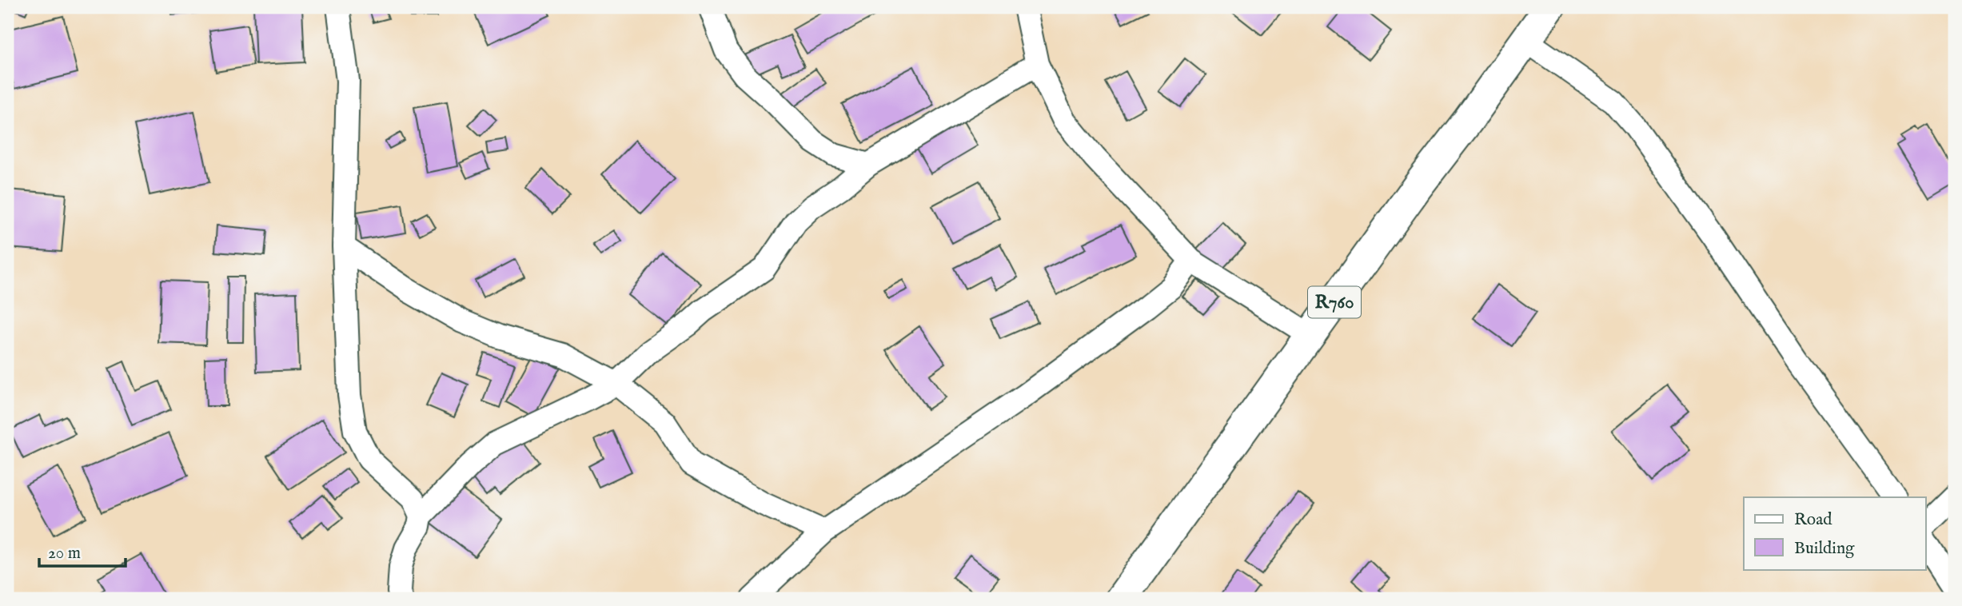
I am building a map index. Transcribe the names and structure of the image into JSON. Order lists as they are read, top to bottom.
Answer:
{
  "streets": {
    "main road": ["R760"]
  },
  "legend": ["Road", "Building"],
  "scale_bar": "20 m"
}
